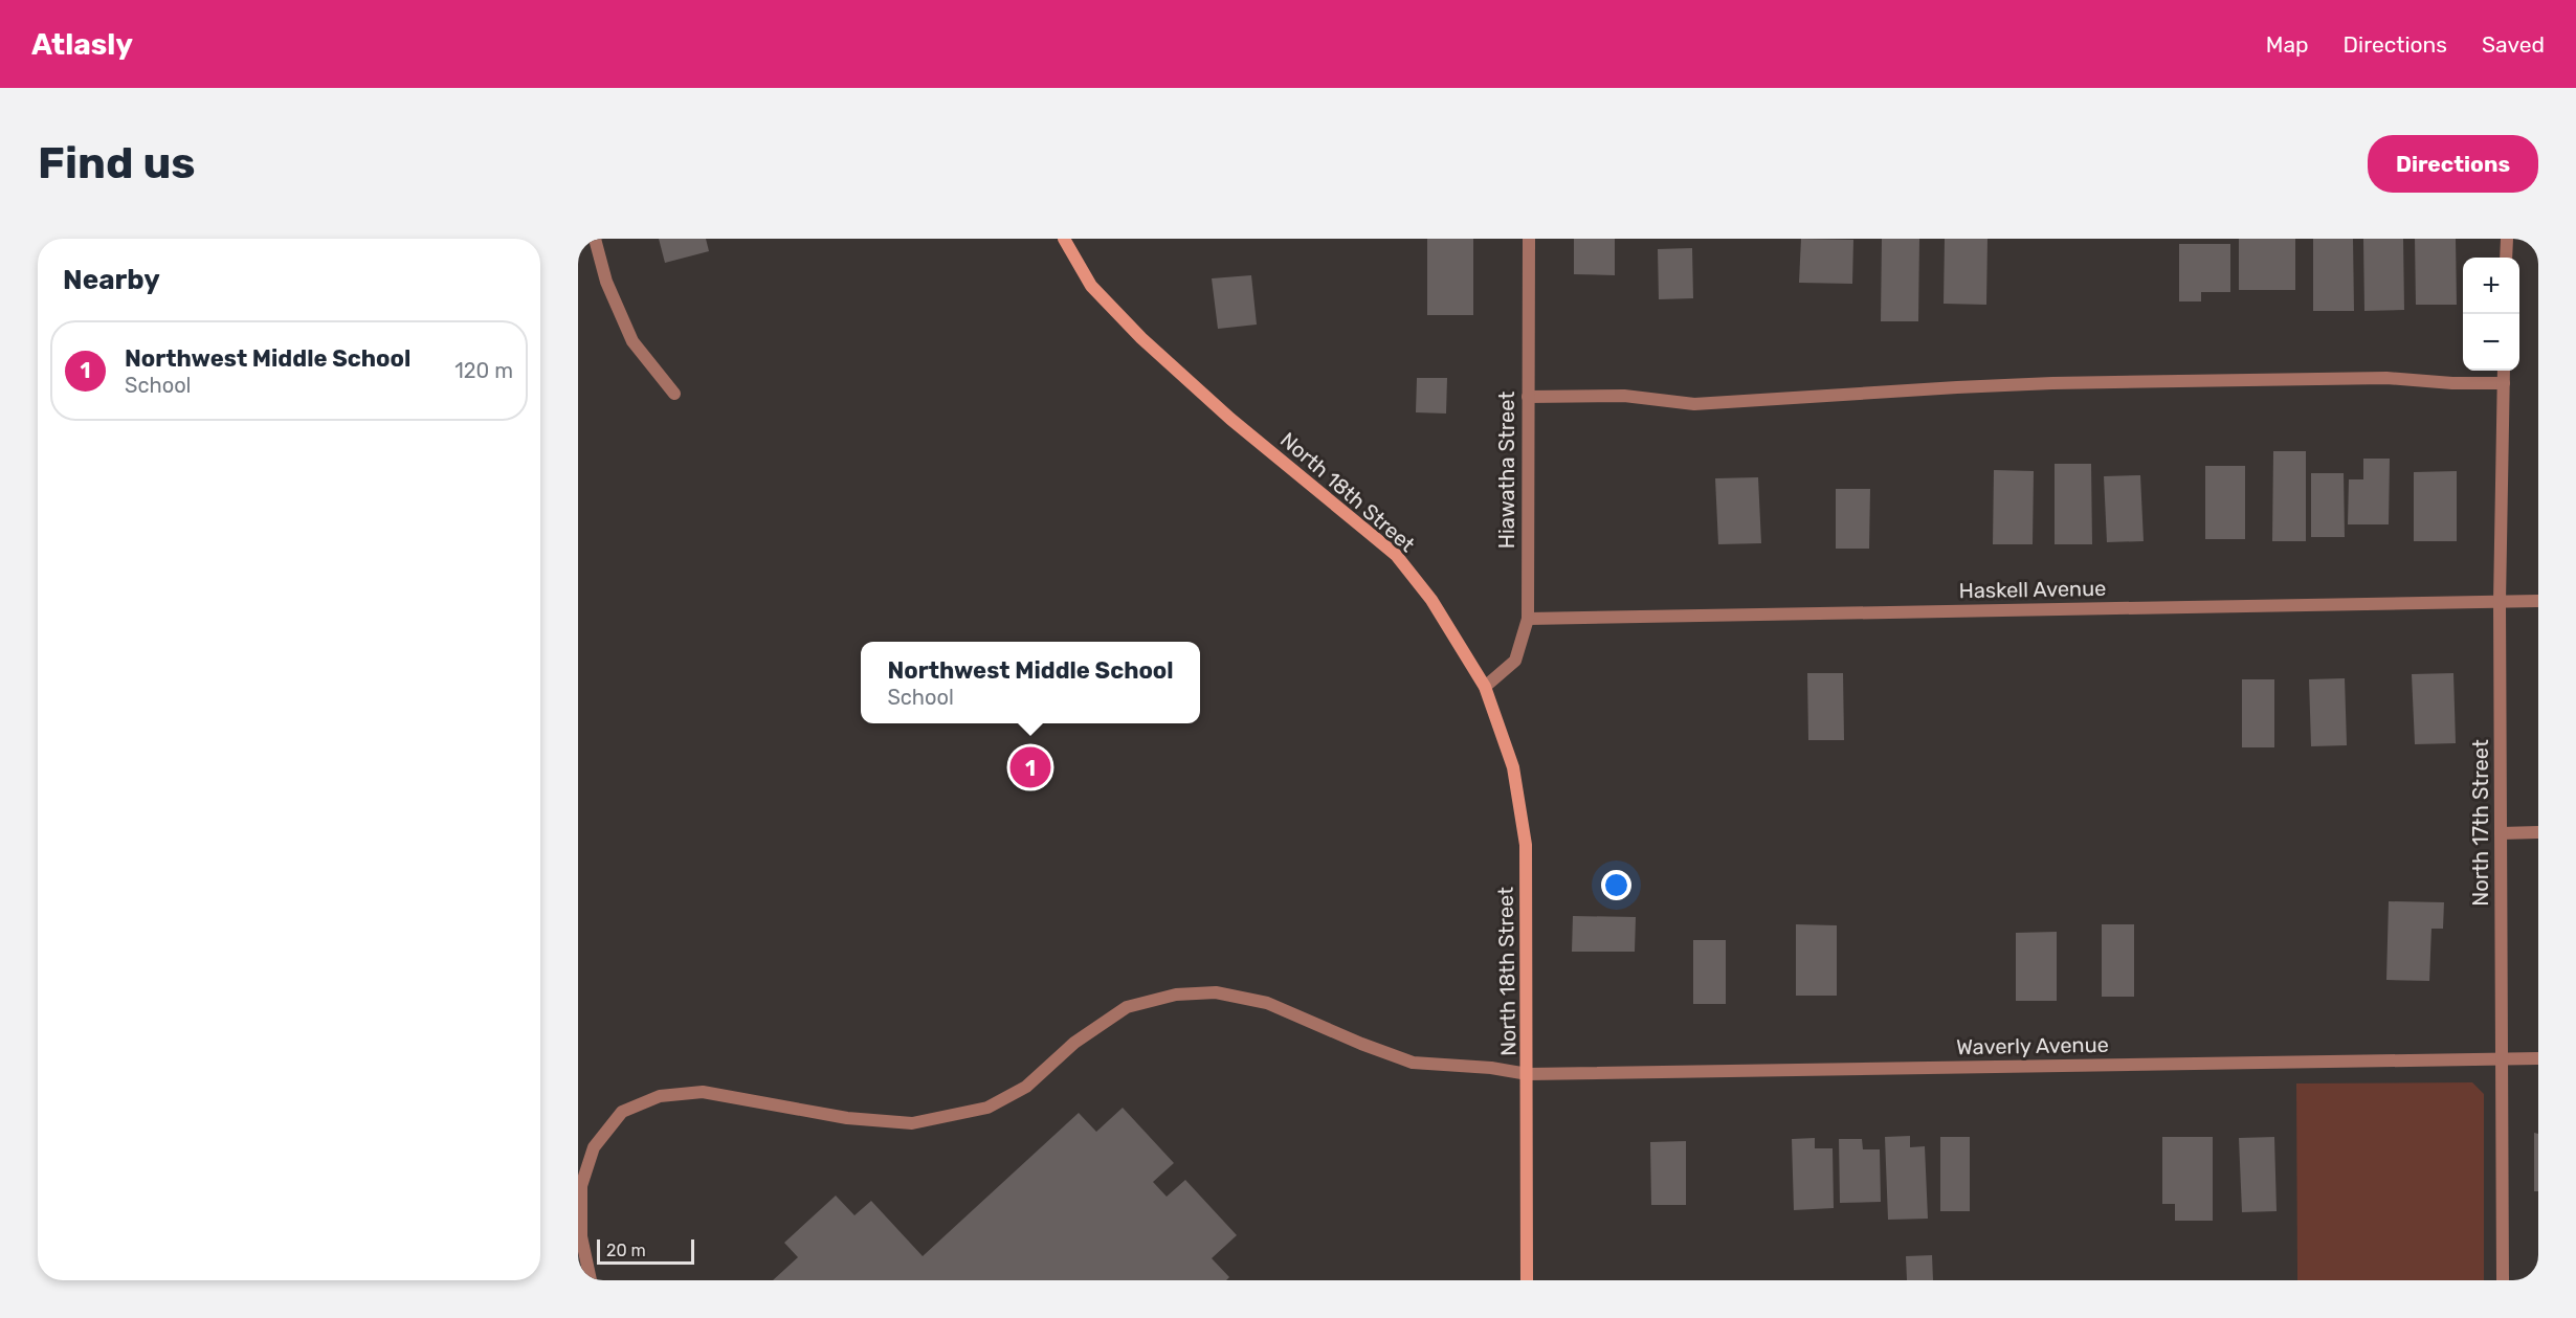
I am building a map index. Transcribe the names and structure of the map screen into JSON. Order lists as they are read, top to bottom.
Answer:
{
  "streets": {
    "main road": ["North 18th Street"],
    "street": [
      "Hiawatha Street",
      "Haskell Avenue",
      "North 17th Street",
      "Waverly Avenue"
    ]
  },
  "crossings": [
    ["Hiawatha Street", "North 18th Street"],
    ["Hiawatha Street", "Haskell Avenue"],
    ["North 18th Street", "Waverly Avenue"],
    ["Haskell Avenue", "North 17th Street"],
    ["North 17th Street", "Waverly Avenue"]
  ],
  "scale_bar": "20 m",
  "page": {
    "header": "Atlasly",
    "nav": ["Map", "Directions", "Saved"],
    "buttons": "Directions",
    "title": "Find us",
    "heading": "Nearby",
    "map_buttons": ["+", "−"],
    "list": [
      {
        "mark": "1",
        "name": "Northwest Middle School",
        "note": "School",
        "value": "120 m"
      }
    ],
    "popup": ["Northwest Middle School", "School"],
    "pins": "1",
    "scale": "20 m"
  }
}
